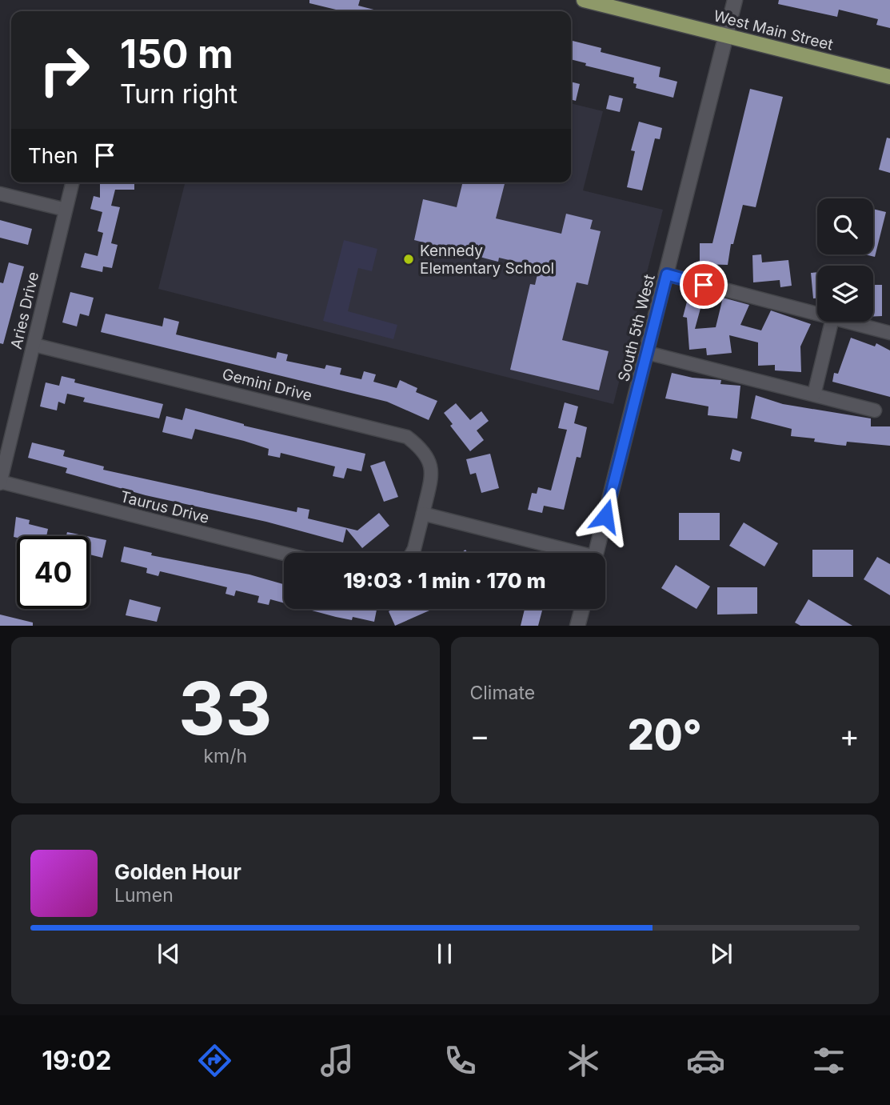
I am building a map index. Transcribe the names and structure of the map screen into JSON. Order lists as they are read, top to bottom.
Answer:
{
  "streets": {
    "main road": ["West Main Street"],
    "street": [
      "Aries Drive",
      "South 5th West",
      "Gemini Drive",
      "Taurus Drive"
    ]
  },
  "crossings": [
    ["West Main Street", "South 5th West"],
    ["Aries Drive", "Gemini Drive"],
    ["Aries Drive", "Taurus Drive"]
  ],
  "places": ["Kennedy Elementary School"],
  "page": {
    "turn": ["150 m", "Turn right"],
    "then": "Then",
    "limit": "40",
    "trip": "19:03 · 1 min · 170 m",
    "tile": [
      ["33", "km/h"],
      "Climate"
    ],
    "heat": ["−", "20°", "+"],
    "song": ["Golden Hour", "Lumen"],
    "tabs": "19:02"
  }
}
